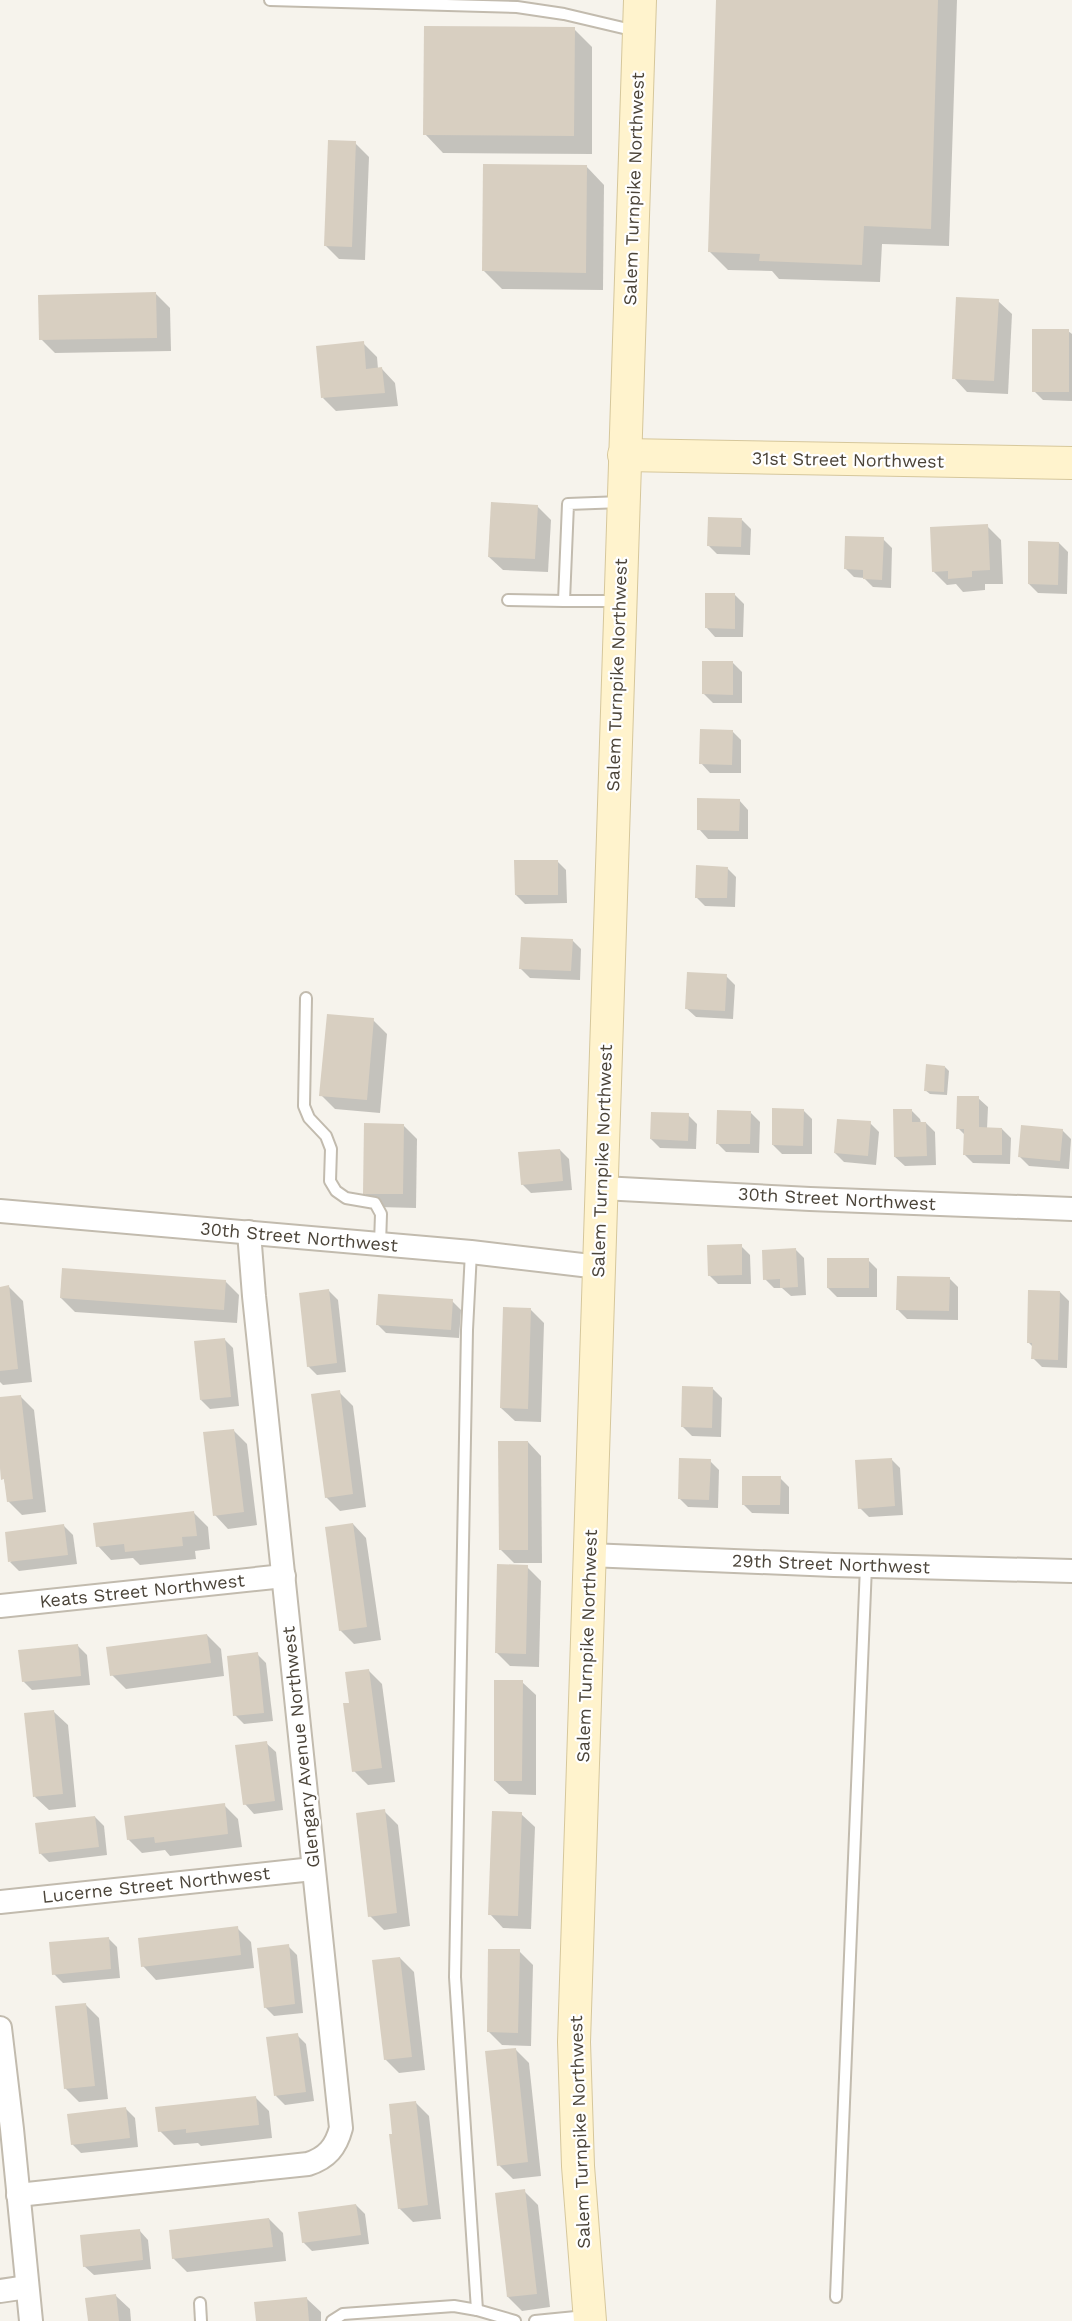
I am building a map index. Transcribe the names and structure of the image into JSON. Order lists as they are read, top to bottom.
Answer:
{
  "streets": {
    "street": [
      "Salem Turnpike Northwest",
      "31st Street Northwest",
      "30th Street Northwest",
      "29th Street Northwest",
      "Keats Street Northwest",
      "Glengary Avenue Northwest",
      "Lucerne Street Northwest"
    ]
  },
  "crossings": [
    ["Salem Turnpike Northwest", "31st Street Northwest"],
    ["Salem Turnpike Northwest", "30th Street Northwest"],
    ["Salem Turnpike Northwest", "29th Street Northwest"],
    ["30th Street Northwest", "Glengary Avenue Northwest"],
    ["Keats Street Northwest", "Glengary Avenue Northwest"],
    ["Glengary Avenue Northwest", "Lucerne Street Northwest"]
  ]
}
